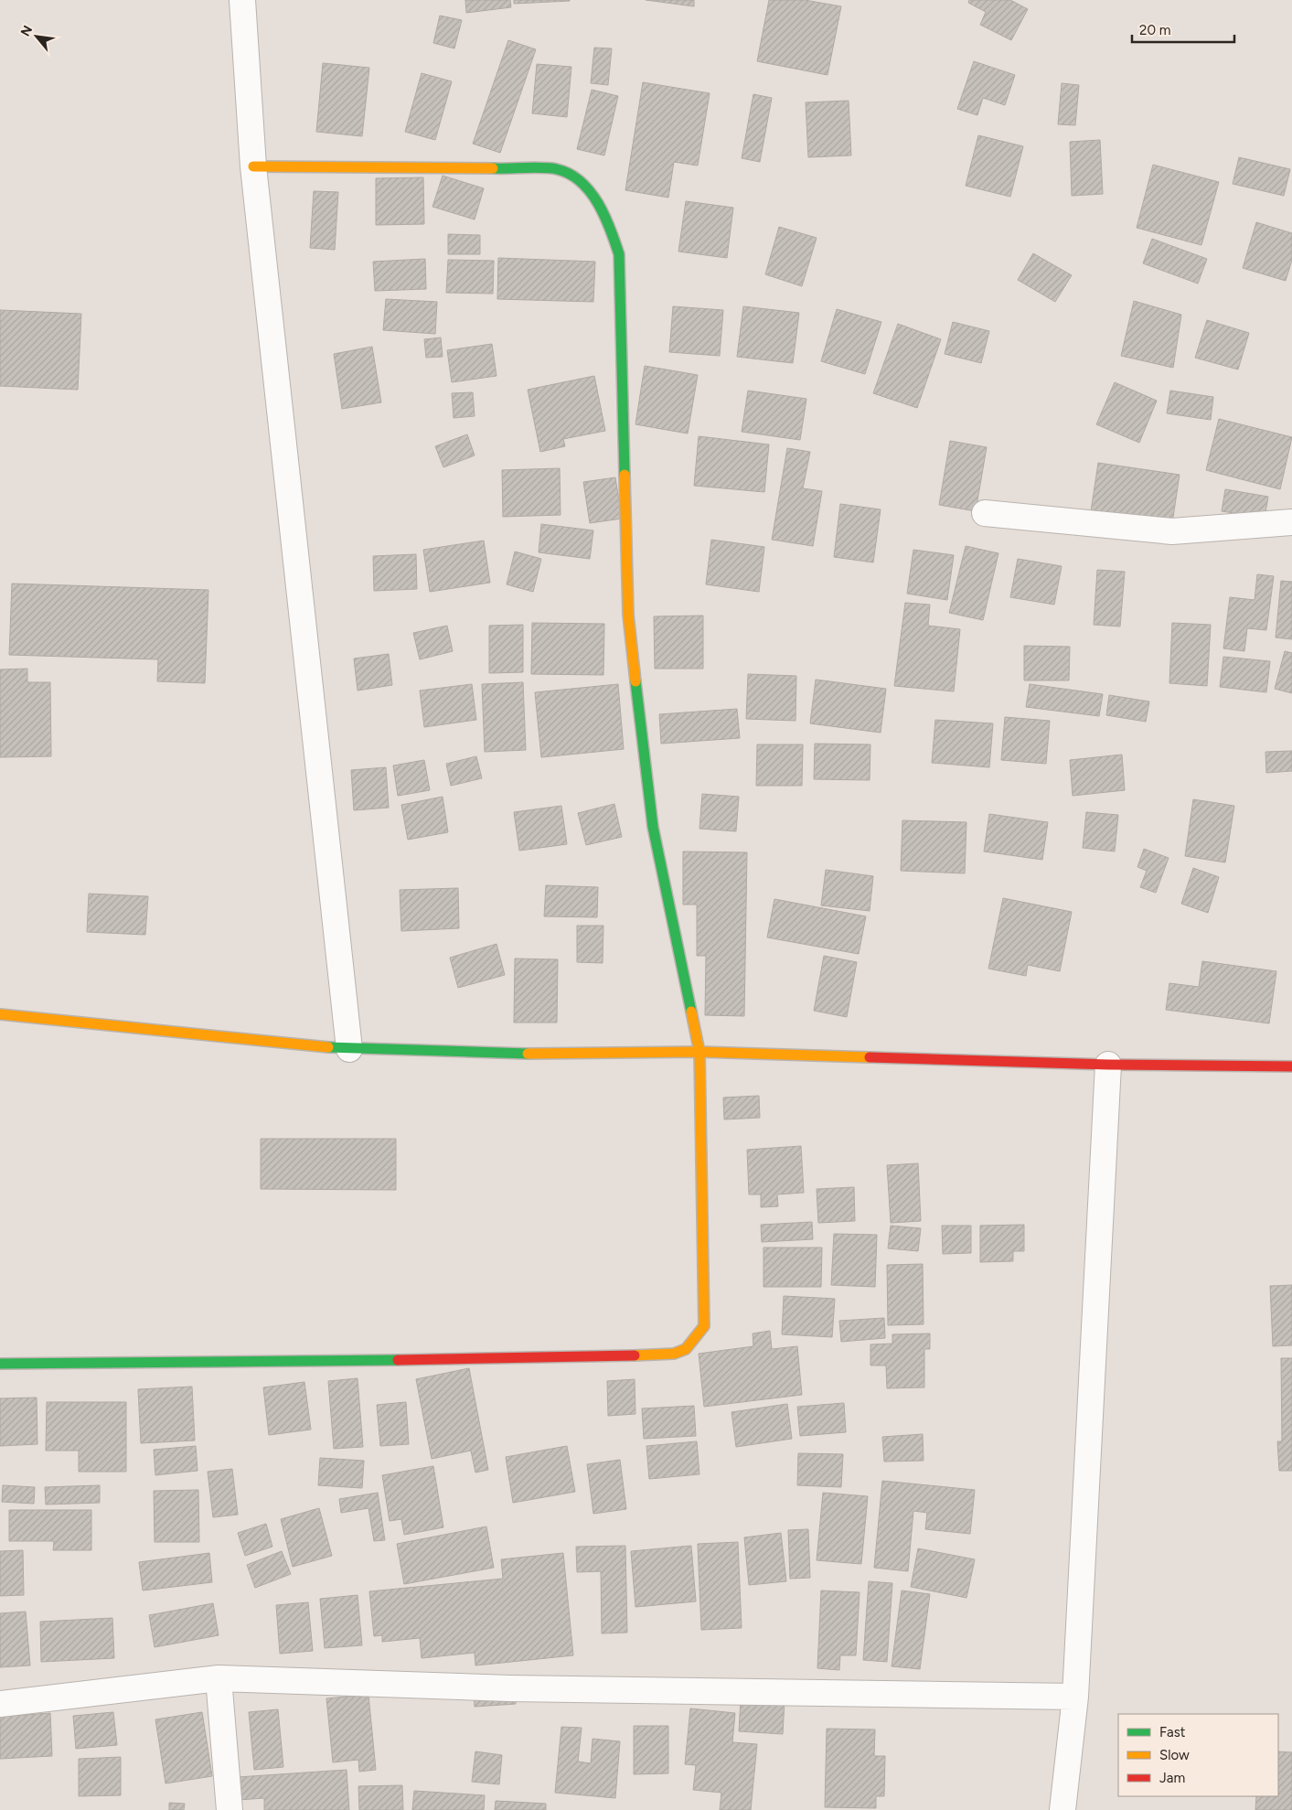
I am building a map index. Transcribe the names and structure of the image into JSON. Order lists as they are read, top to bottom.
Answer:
{
  "legend": ["Fast", "Slow", "Jam"],
  "scale_bar": "20 m",
  "north": "top left"
}
